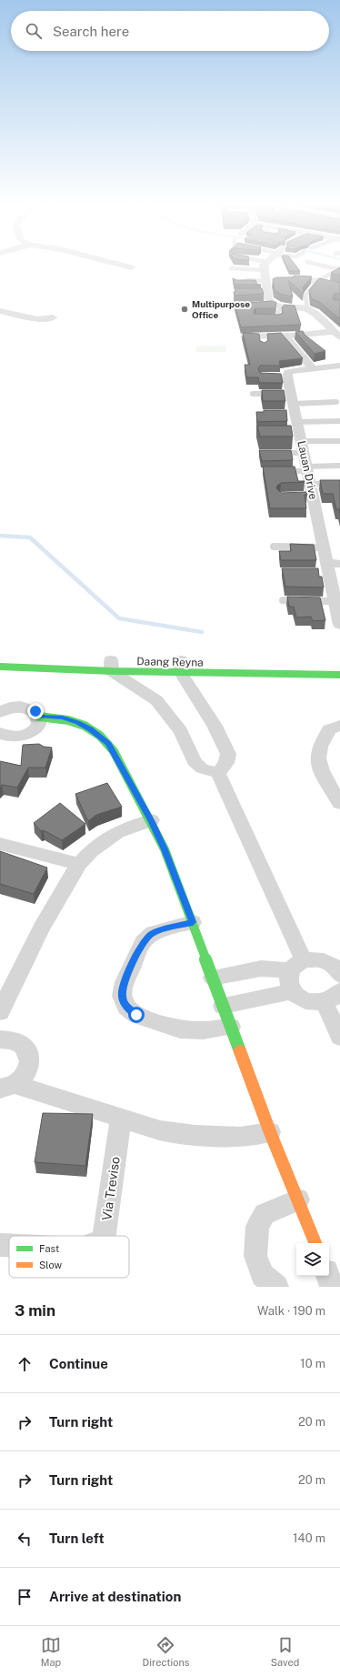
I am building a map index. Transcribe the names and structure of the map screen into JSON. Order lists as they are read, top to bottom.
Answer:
{
  "streets": {
    "street": ["Lauan Drive", "Daang Reyna", "Via Treviso"]
  },
  "places": ["Multipurpose Office"],
  "legend": ["Fast", "Slow"],
  "page": {
    "search": "Search here",
    "heading": ["3 min", "Walk · 190 m"],
    "list": [
      ["Continue", "10 m"],
      ["Turn right", "20 m"],
      ["Turn right", "20 m"],
      ["Turn left", "140 m"],
      "Arrive at destination"
    ],
    "nav": ["Map", "Directions", "Saved"]
  }
}
